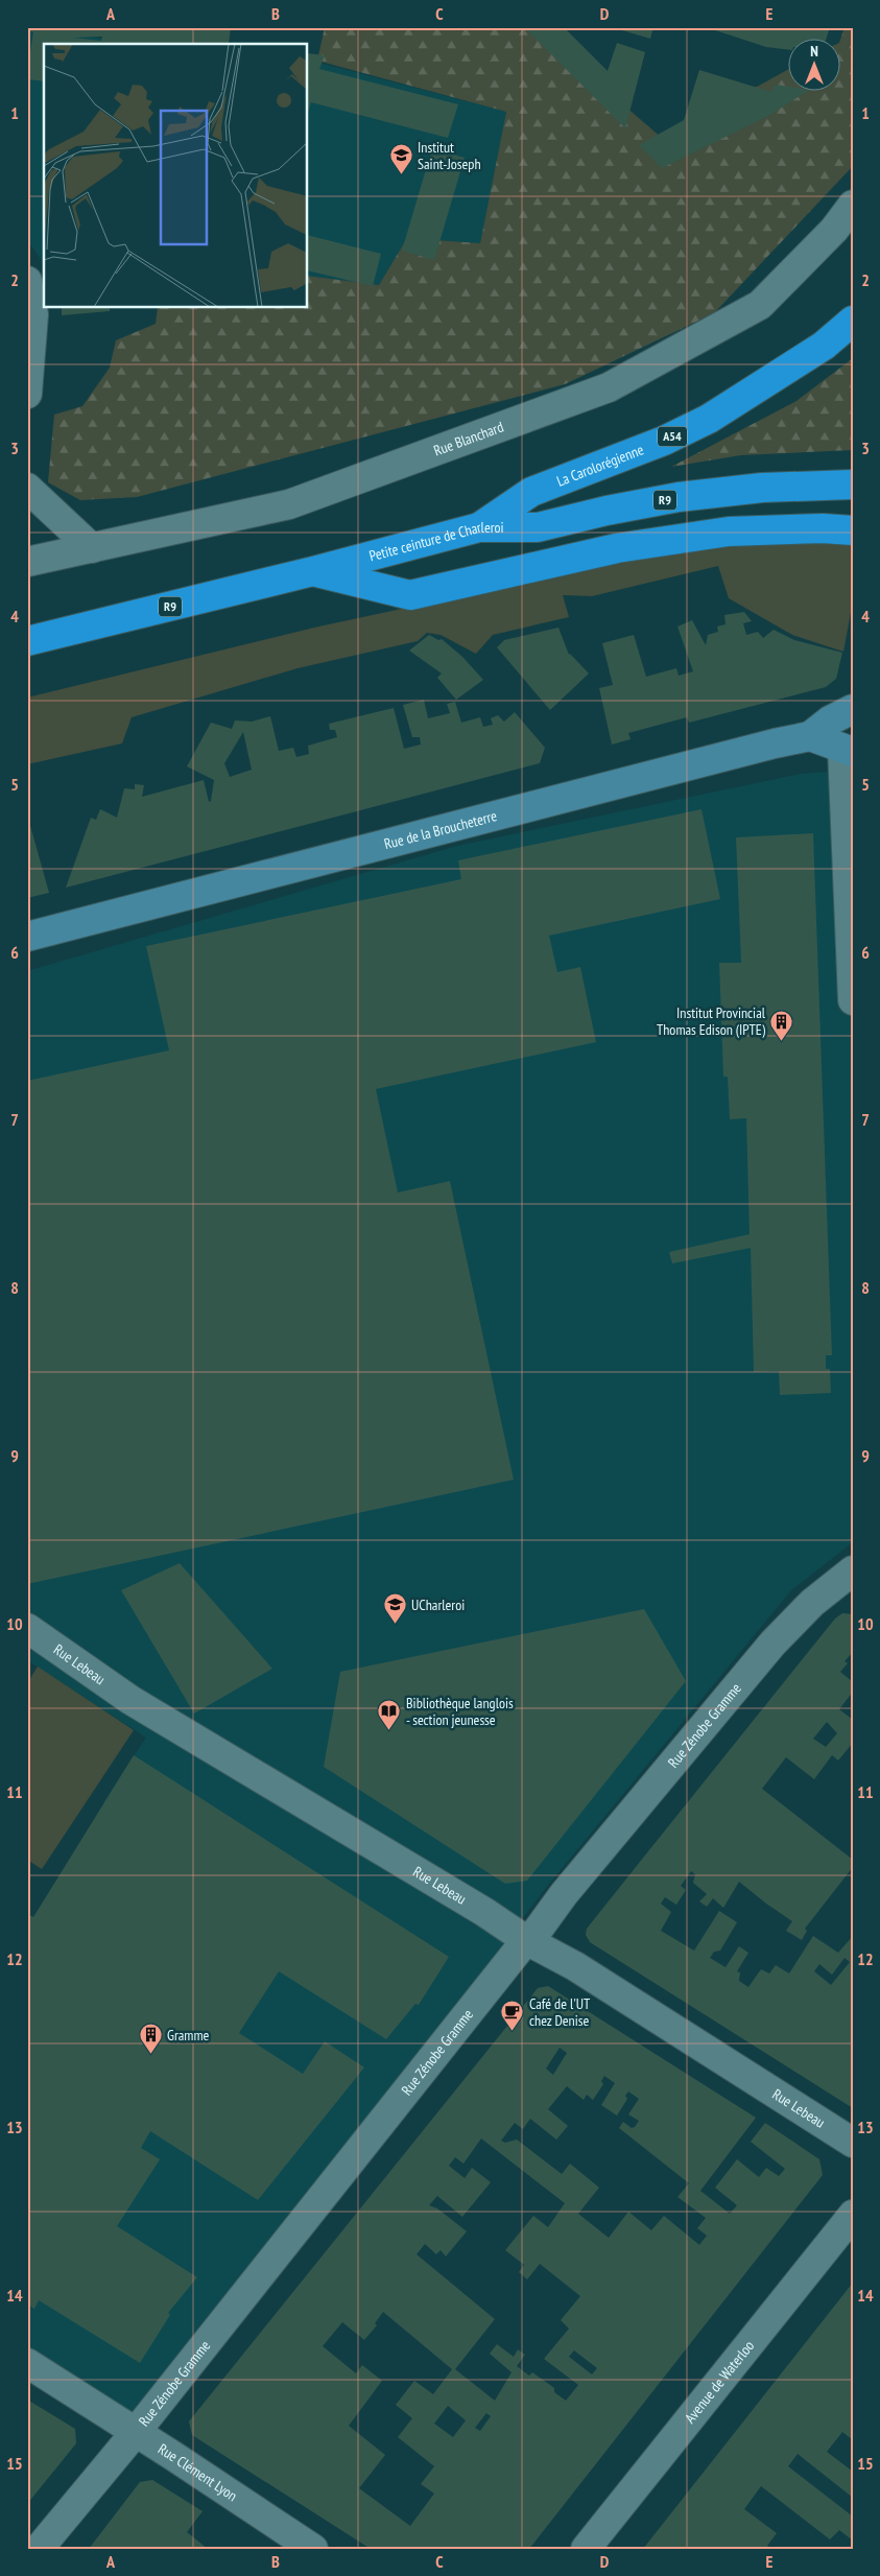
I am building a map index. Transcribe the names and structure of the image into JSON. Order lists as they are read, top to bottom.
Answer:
{
  "streets": {
    "highway": [
      "A54",
      "La Carolorégienne",
      "R9",
      "Petite ceinture de Charleroi"
    ],
    "main road": ["Rue de la Broucheterre"],
    "street": [
      "Rue Blanchard",
      "Rue Lebeau",
      "Rue Zénobe Gramme",
      "Avenue de Waterloo",
      "Rue Clément Lyon"
    ]
  },
  "crossings": [
    ["La Carolorégienne", "Petite ceinture de Charleroi"],
    ["Rue Lebeau", "Rue Zénobe Gramme"],
    ["Rue Zénobe Gramme", "Rue Clément Lyon"]
  ],
  "places": {
    "school or university": ["Institut Saint-Joseph", "UCharleroi"],
    "building": ["Institut Provincial Thomas Edison (IPTE)", "Gramme"],
    "library": ["Bibliothèque langlois - section jeunesse"],
    "cafe": ["Café de l'UT chez Denise"]
  },
  "north": "top",
  "grid": {
    "columns": [
      "A",
      "B",
      "C",
      "D",
      "E"
    ],
    "rows": [
      "1",
      "2",
      "3",
      "4",
      "5",
      "6",
      "7",
      "8",
      "9",
      "10",
      "11",
      "12",
      "13",
      "14",
      "15"
    ]
  }
}
